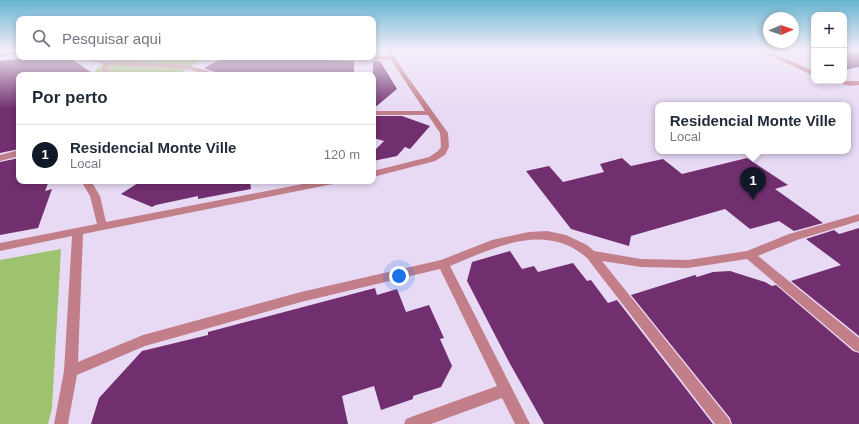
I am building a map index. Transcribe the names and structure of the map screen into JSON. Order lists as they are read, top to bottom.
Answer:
{
  "north": "right",
  "page": {
    "map_buttons": ["+", "−"],
    "search": "Pesquisar aqui",
    "heading": "Por perto",
    "popup": ["Residencial Monte Ville", "Local"],
    "list": [
      {
        "mark": "1",
        "name": "Residencial Monte Ville",
        "note": "Local",
        "value": "120 m"
      }
    ],
    "pins": "1"
  }
}
